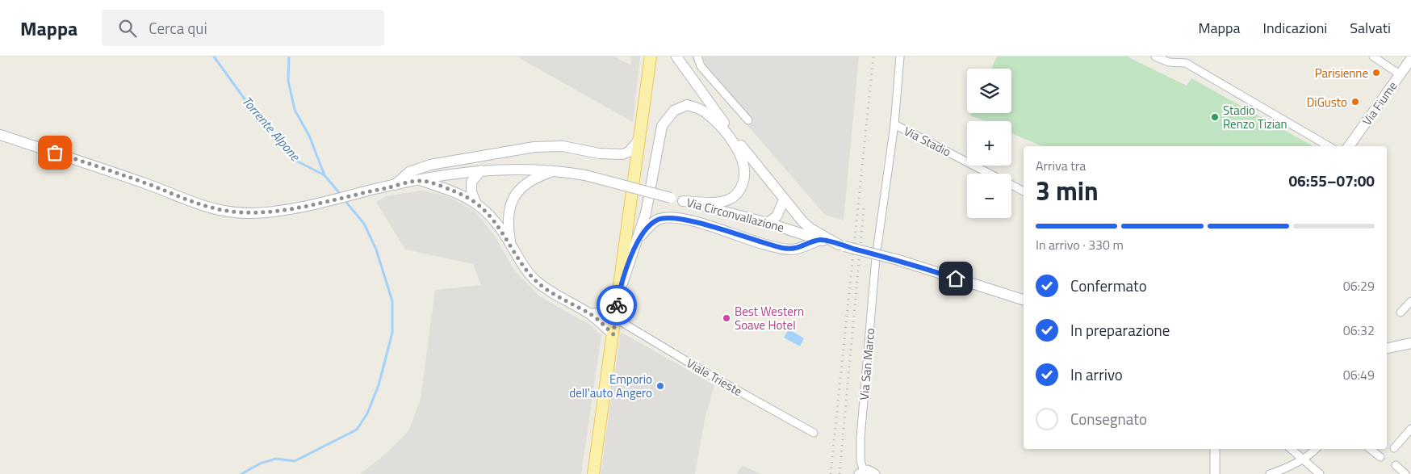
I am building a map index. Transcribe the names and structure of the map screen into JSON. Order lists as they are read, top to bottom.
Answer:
{
  "streets": {
    "main road": ["Via Fiume", "Via Circonvallazione"],
    "street": ["Via Stadio", "Via San Marco", "Viale Trieste"]
  },
  "water": ["Torrente Alpone"],
  "places": [
    "Parisienne",
    "DiGusto",
    "Stadio Renzo Tizian",
    "Best Western Soave Hotel",
    "Emporio dell'auto Angero"
  ],
  "page": {
    "header": "Mappa",
    "search": "Cerca qui",
    "nav": ["Mappa", "Indicazioni", "Salvati"],
    "map_buttons": ["+", "−"],
    "heading": ["3 min", "Arriva tra", "06:55–07:00"],
    "bar": "In arrivo · 330 m",
    "list": [
      ["Confermato", "06:29"],
      ["In preparazione", "06:32"],
      ["In arrivo", "06:49"],
      "Consegnato"
    ]
  }
}
